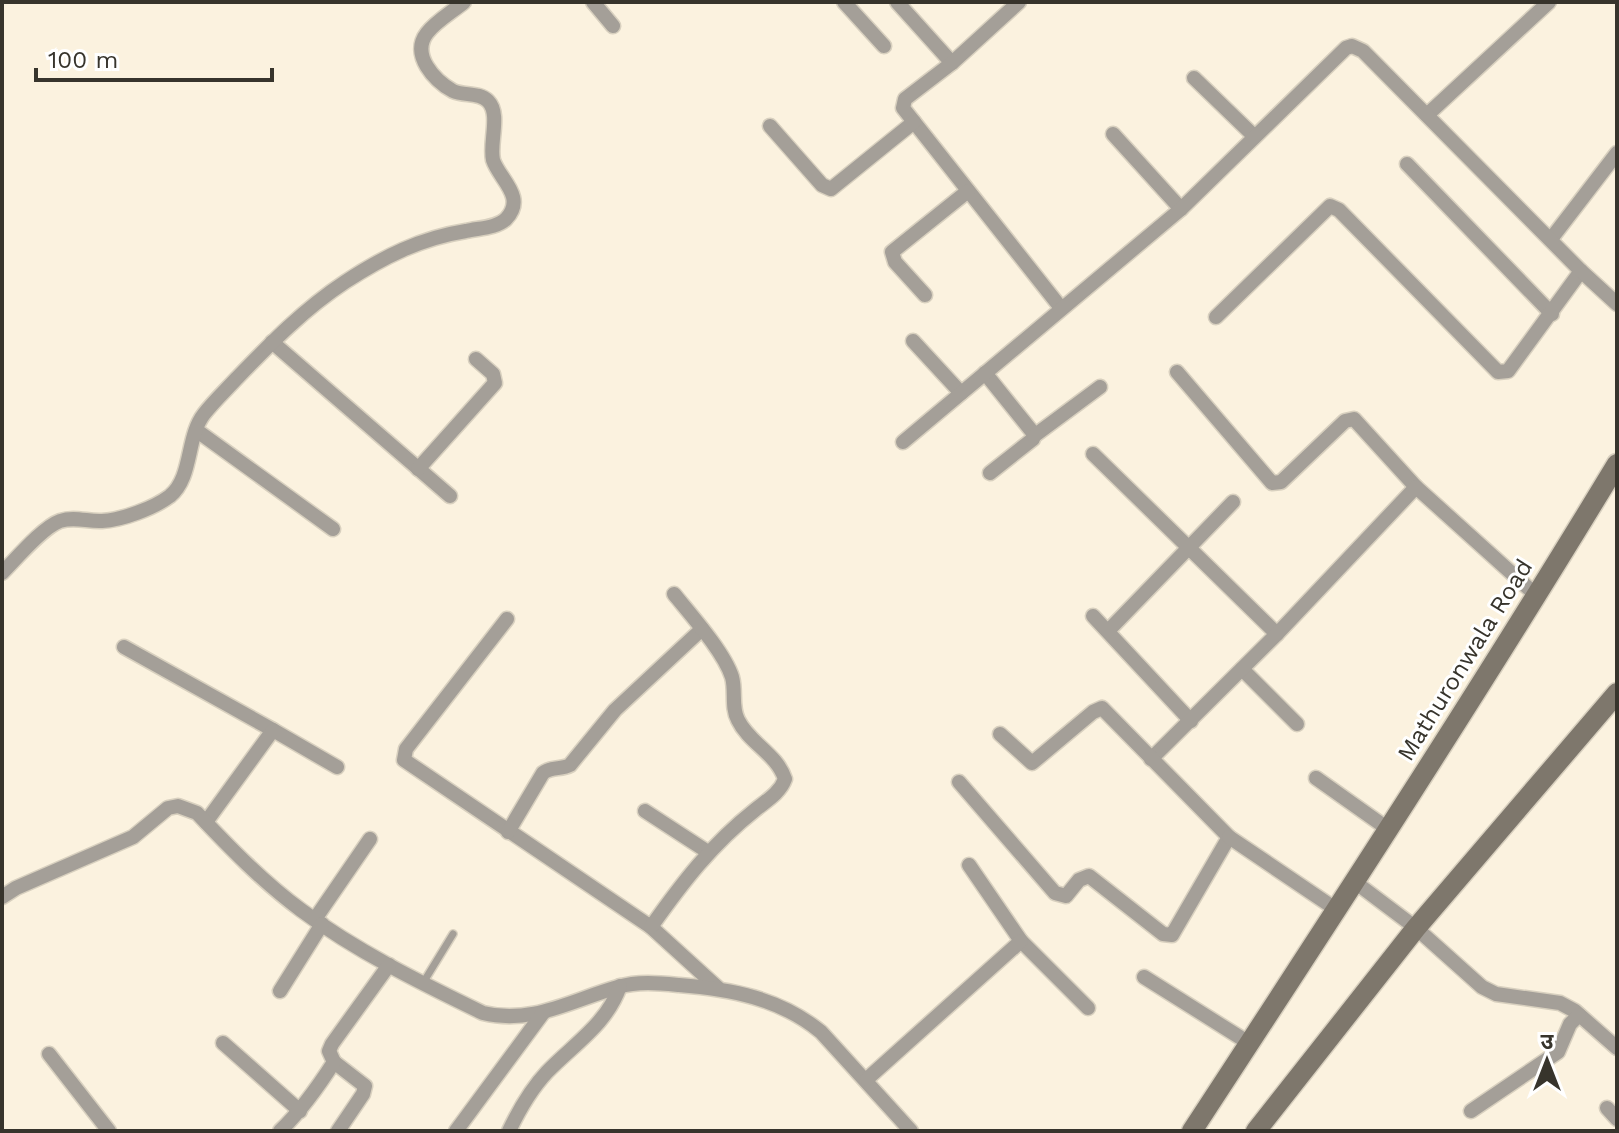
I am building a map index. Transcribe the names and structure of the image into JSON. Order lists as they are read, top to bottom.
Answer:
{
  "streets": {
    "street": ["Mathuronwala Road"]
  },
  "scale_bar": "100 m",
  "north": "top"
}
